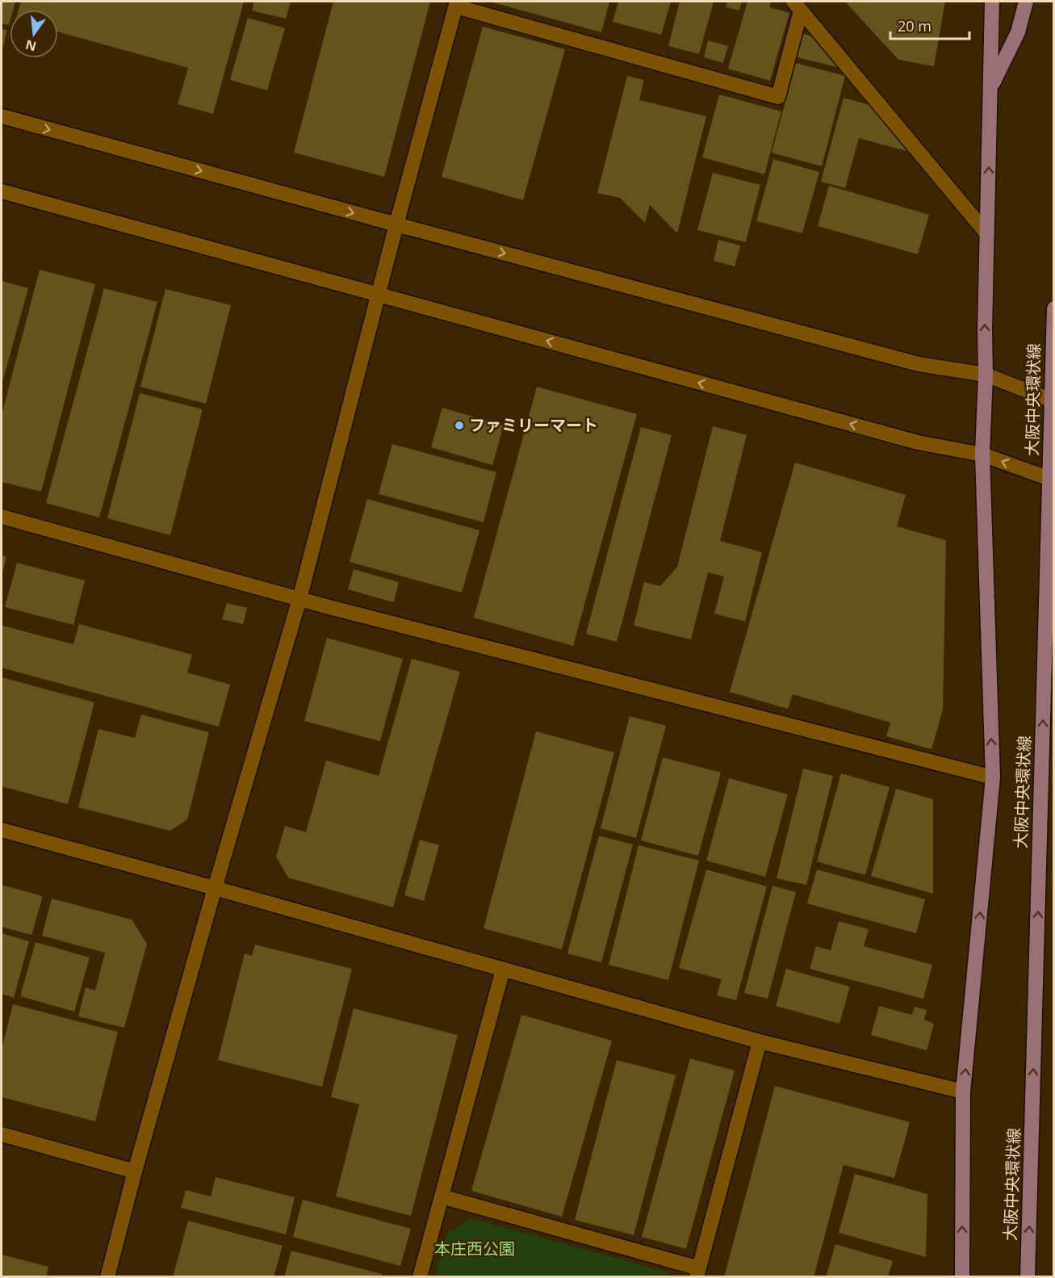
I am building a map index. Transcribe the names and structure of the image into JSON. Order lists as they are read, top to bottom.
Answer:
{
  "streets": {
    "main road": ["大阪中央環状線"]
  },
  "parks": ["本庄西公園"],
  "places": ["ファミリーマート"],
  "scale_bar": "20 m",
  "north": "bottom"
}
